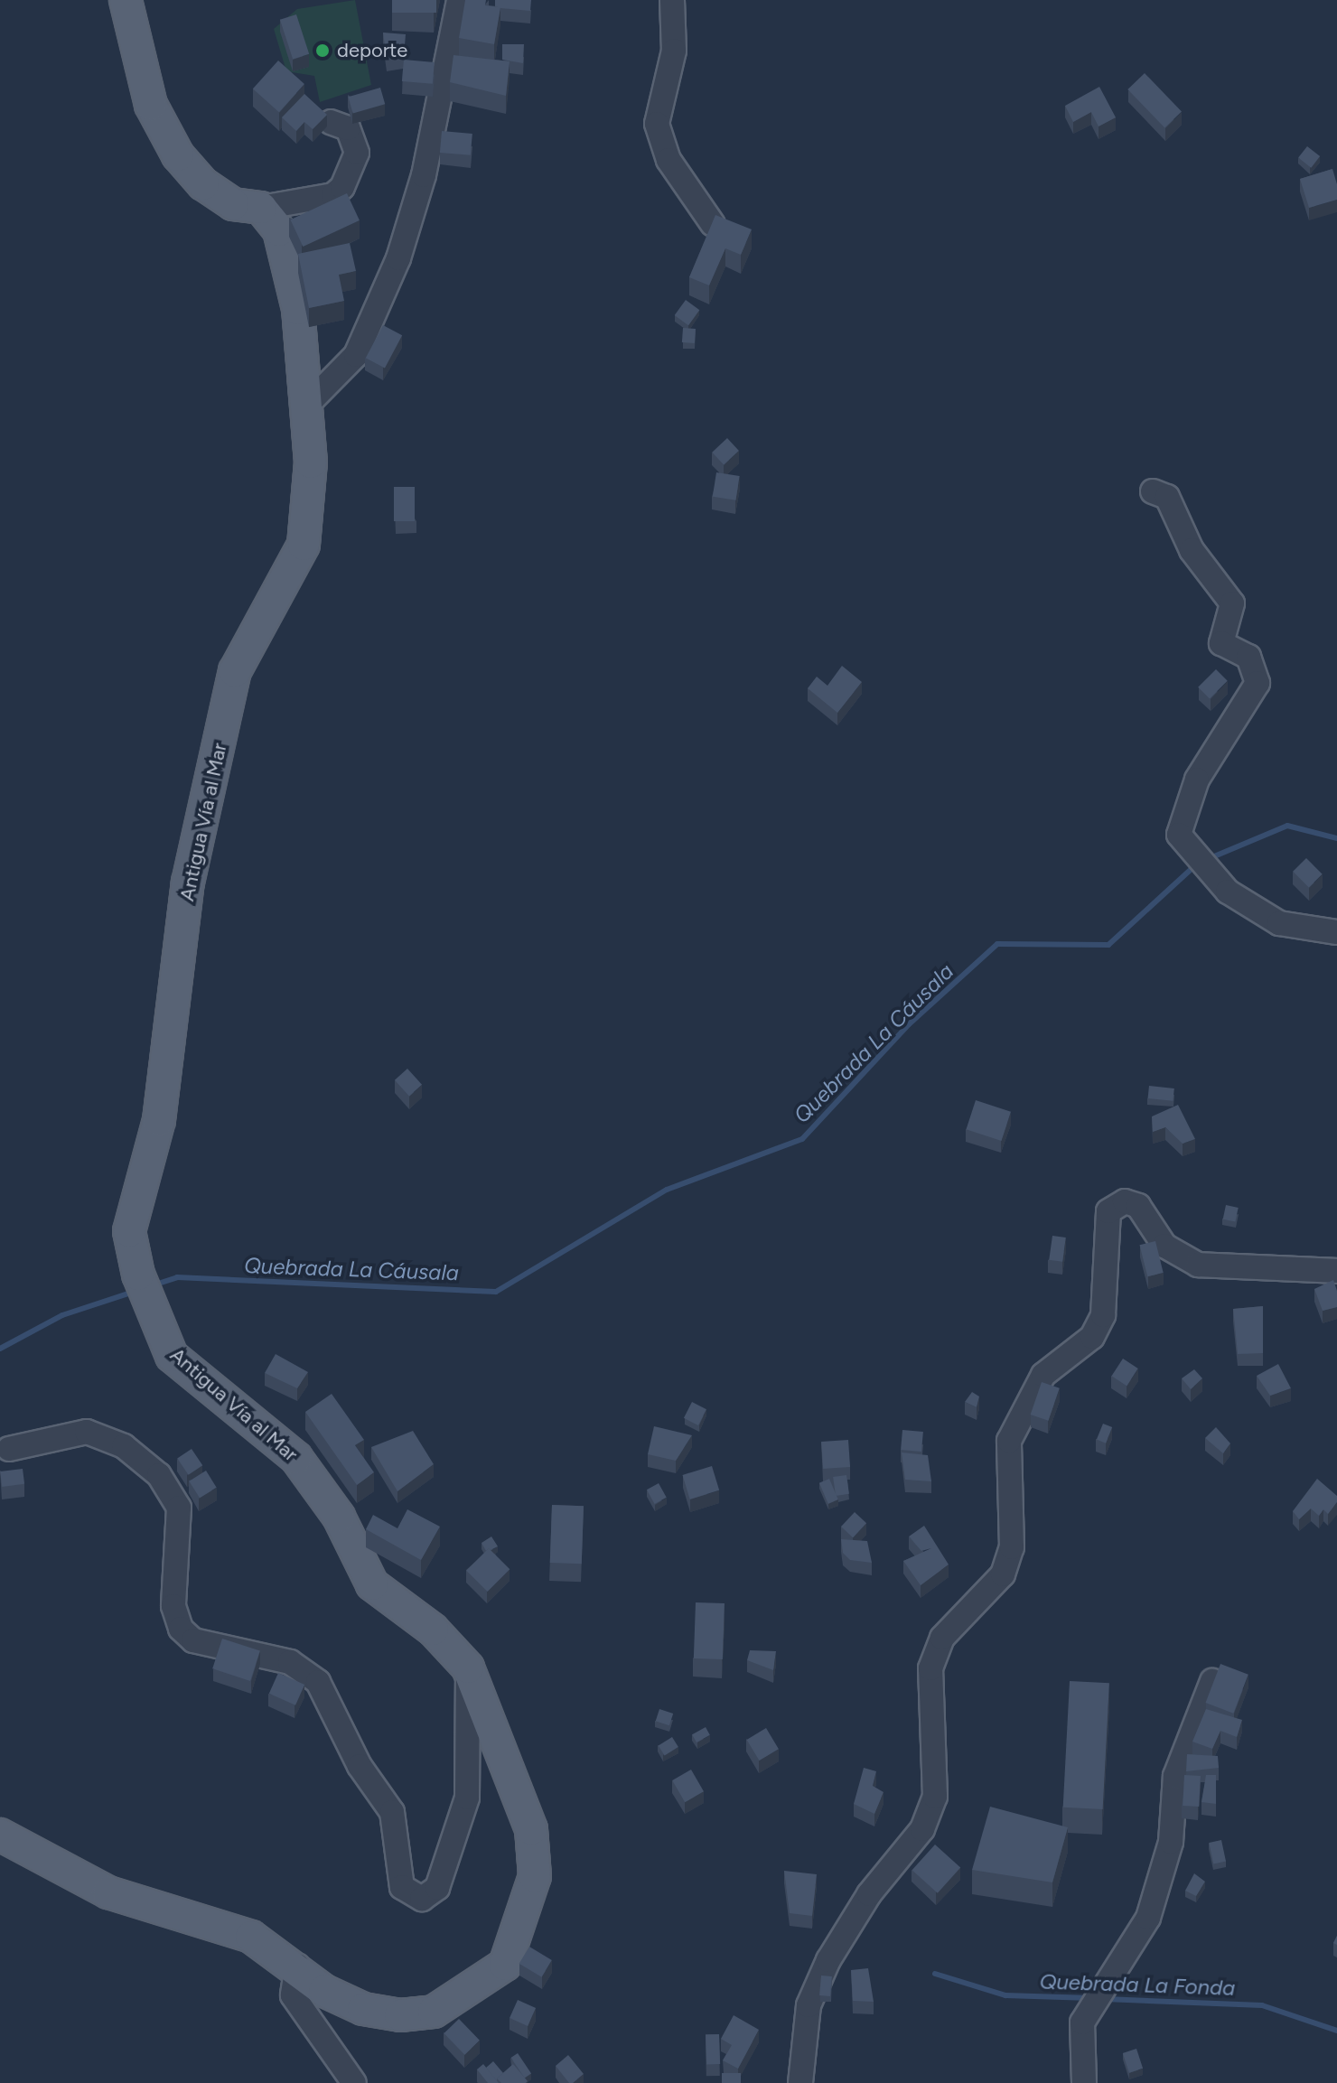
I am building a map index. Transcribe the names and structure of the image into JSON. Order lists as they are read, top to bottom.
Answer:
{
  "streets": {
    "main road": ["Antigua Vía al Mar"]
  },
  "water": ["Quebrada La Cáusala", "Quebrada La Fonda"],
  "places": ["deporte"]
}
